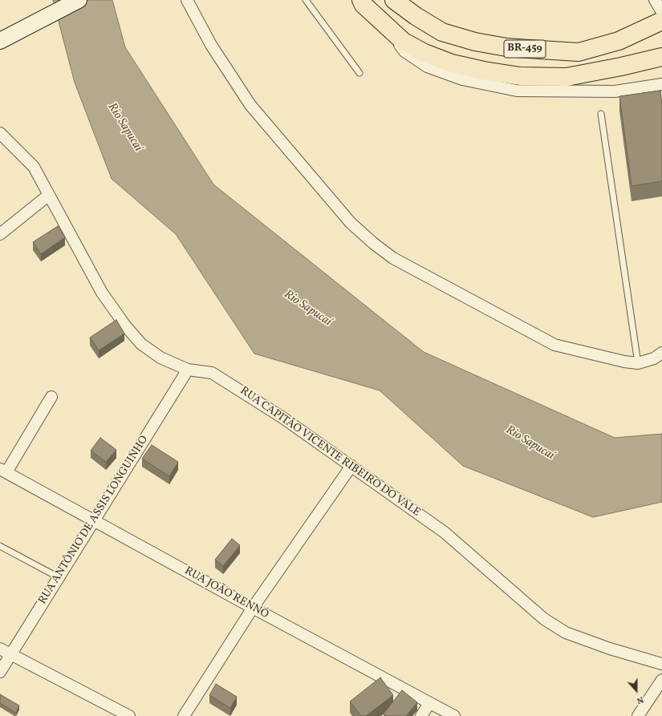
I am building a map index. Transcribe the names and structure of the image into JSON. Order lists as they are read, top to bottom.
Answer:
{
  "streets": {
    "highway": ["BR-459"],
    "street": ["RUA CAPITÃO VICENTE RIBEIRO DO VALE", "RUA ANTÔNIO DE ASSIS LONGUINHO", "RUA JOÃO RENNÓ"]
  },
  "crossings": [
    ["RUA CAPITÃO VICENTE RIBEIRO DO VALE", "RUA ANTÔNIO DE ASSIS LONGUINHO"],
    ["RUA ANTÔNIO DE ASSIS LONGUINHO", "RUA JOÃO RENNÓ"]
  ],
  "water": ["Rio Sapucaí"],
  "north": "bottom"
}
